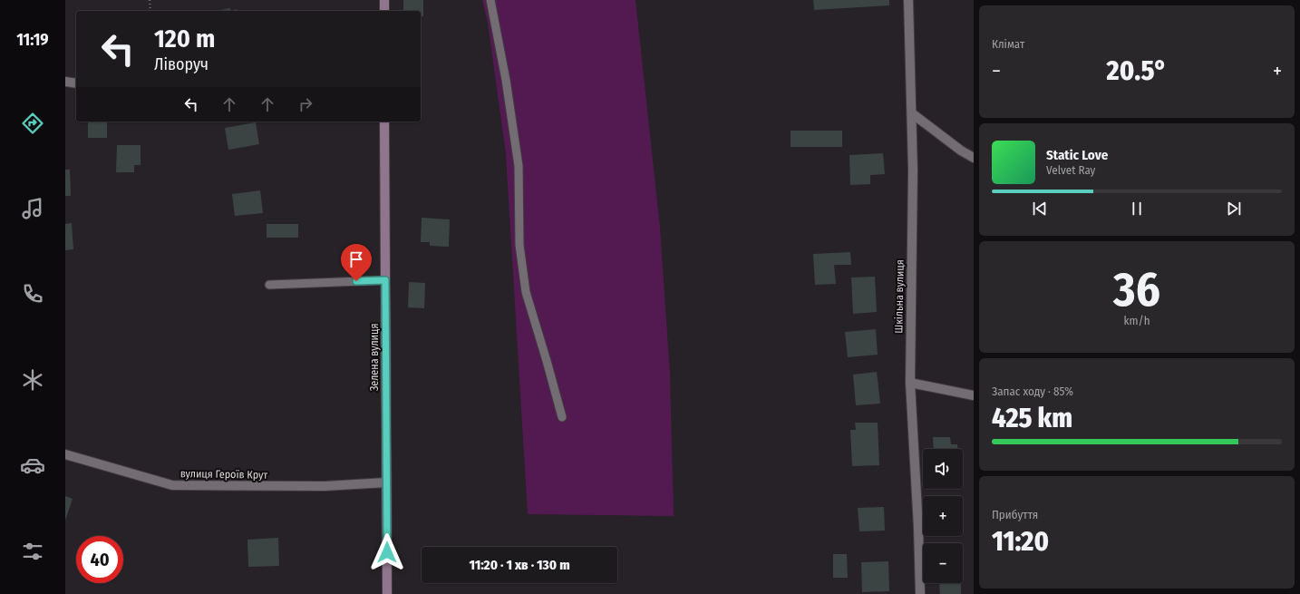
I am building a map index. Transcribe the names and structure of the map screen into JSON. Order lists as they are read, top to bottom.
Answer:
{
  "streets": {
    "street": ["Шкільна вулиця", "Зелена вулиця", "вулиця Героїв Крут"]
  },
  "crossings": [
    ["Зелена вулиця", "вулиця Героїв Крут"]
  ],
  "page": {
    "tabs": "11:19",
    "tile": [
      "Клімат",
      ["36", "km/h"],
      ["Запас ходу · 85%", "425 km"],
      ["Прибуття", "11:20"]
    ],
    "turn": ["120 m", "Ліворуч"],
    "heat": ["−", "20.5°", "+"],
    "song": ["Static Love", "Velvet Ray"],
    "map_buttons": ["+", "−"],
    "limit": "40",
    "trip": "11:20 · 1 хв · 130 m"
  }
}
